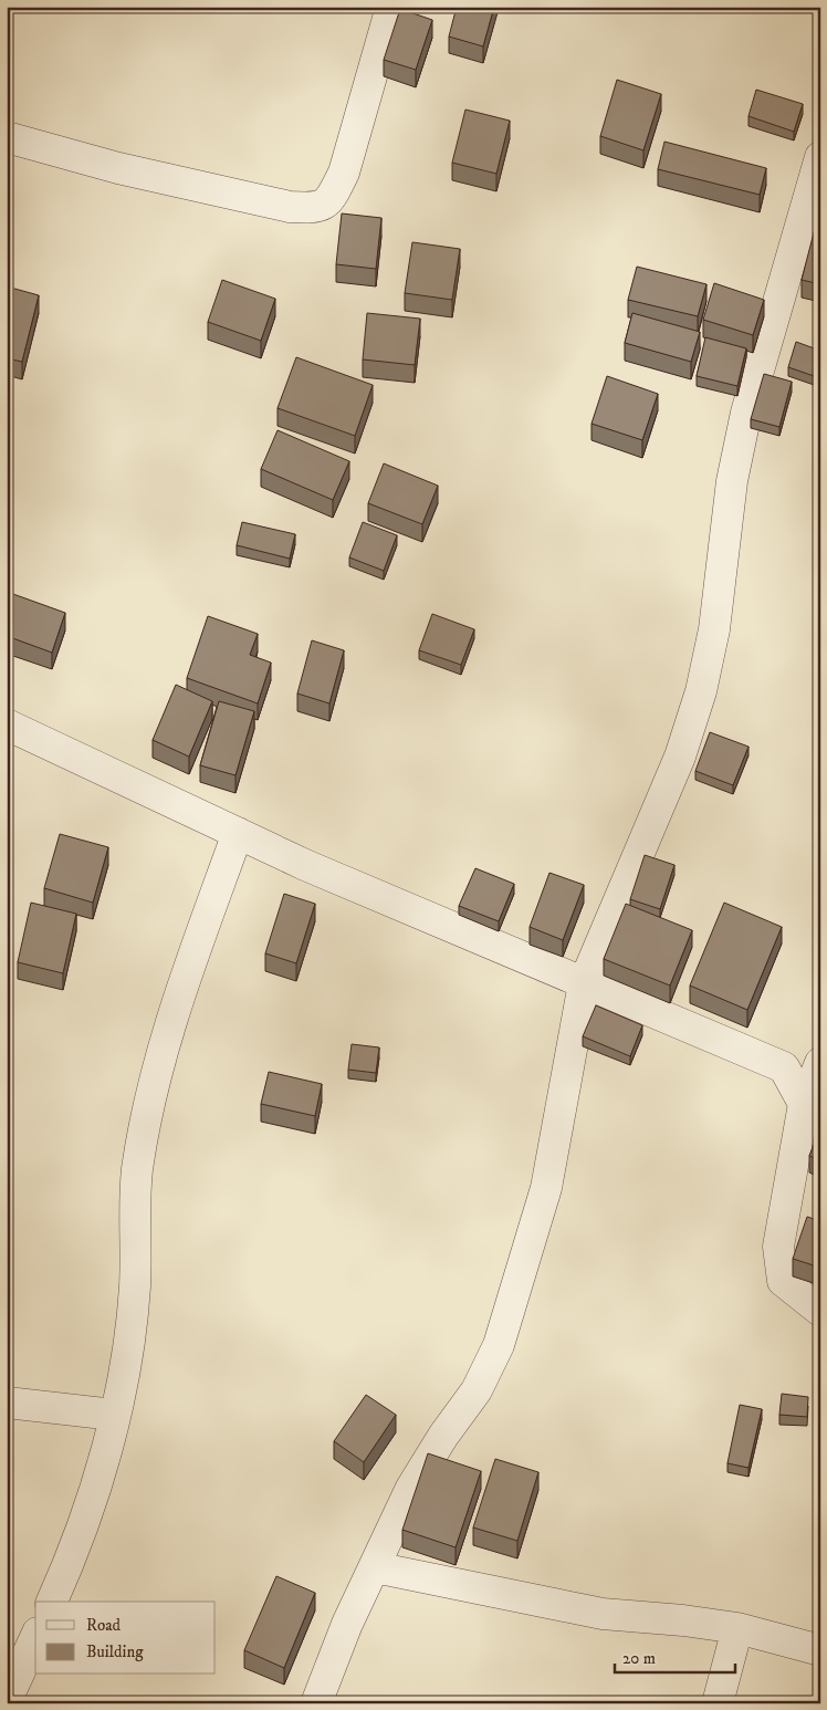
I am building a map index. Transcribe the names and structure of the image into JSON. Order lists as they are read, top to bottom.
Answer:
{
  "legend": ["Road", "Building"],
  "scale_bar": "20 m"
}
